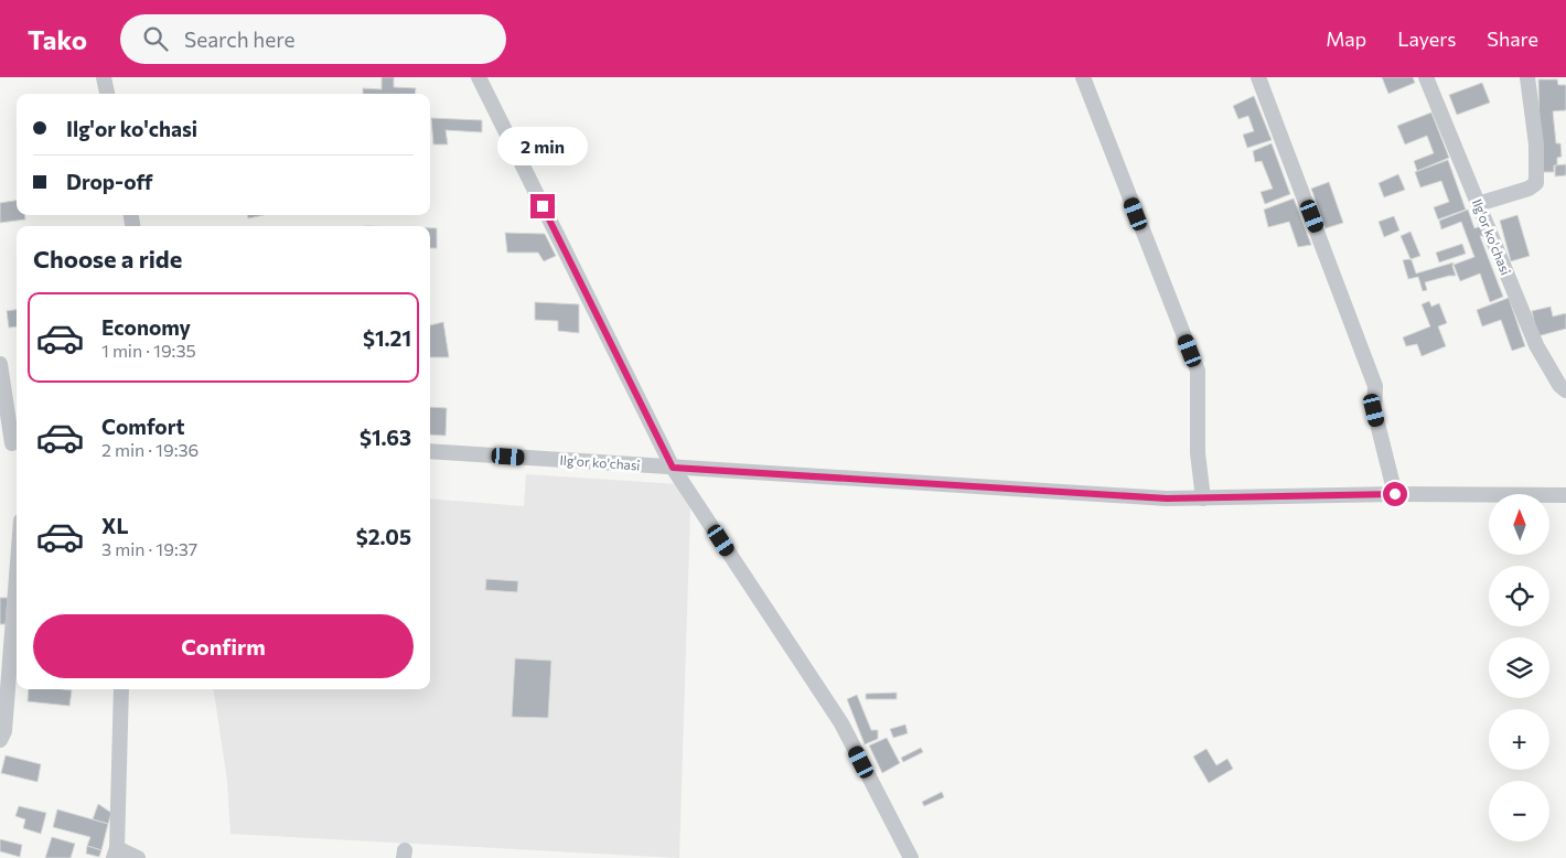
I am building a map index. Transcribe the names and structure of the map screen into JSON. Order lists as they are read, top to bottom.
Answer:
{
  "streets": {
    "street": ["Ilg'or ko'chasi"]
  },
  "north": "top",
  "page": {
    "header": "Tako",
    "search": "Search here",
    "nav": ["Map", "Layers", "Share"],
    "banner": ["Ilg'or ko'chasi", "Drop-off"],
    "bubble": "2 min",
    "heading": "Choose a ride",
    "list": [
      {
        "name": "Economy",
        "note": "1 min · 19:35",
        "value": "$1.21"
      },
      {
        "name": "Comfort",
        "note": "2 min · 19:36",
        "value": "$1.63"
      },
      {
        "name": "XL",
        "note": "3 min · 19:37",
        "value": "$2.05"
      }
    ],
    "map_buttons": ["+", "−"],
    "buttons": "Confirm"
  }
}
